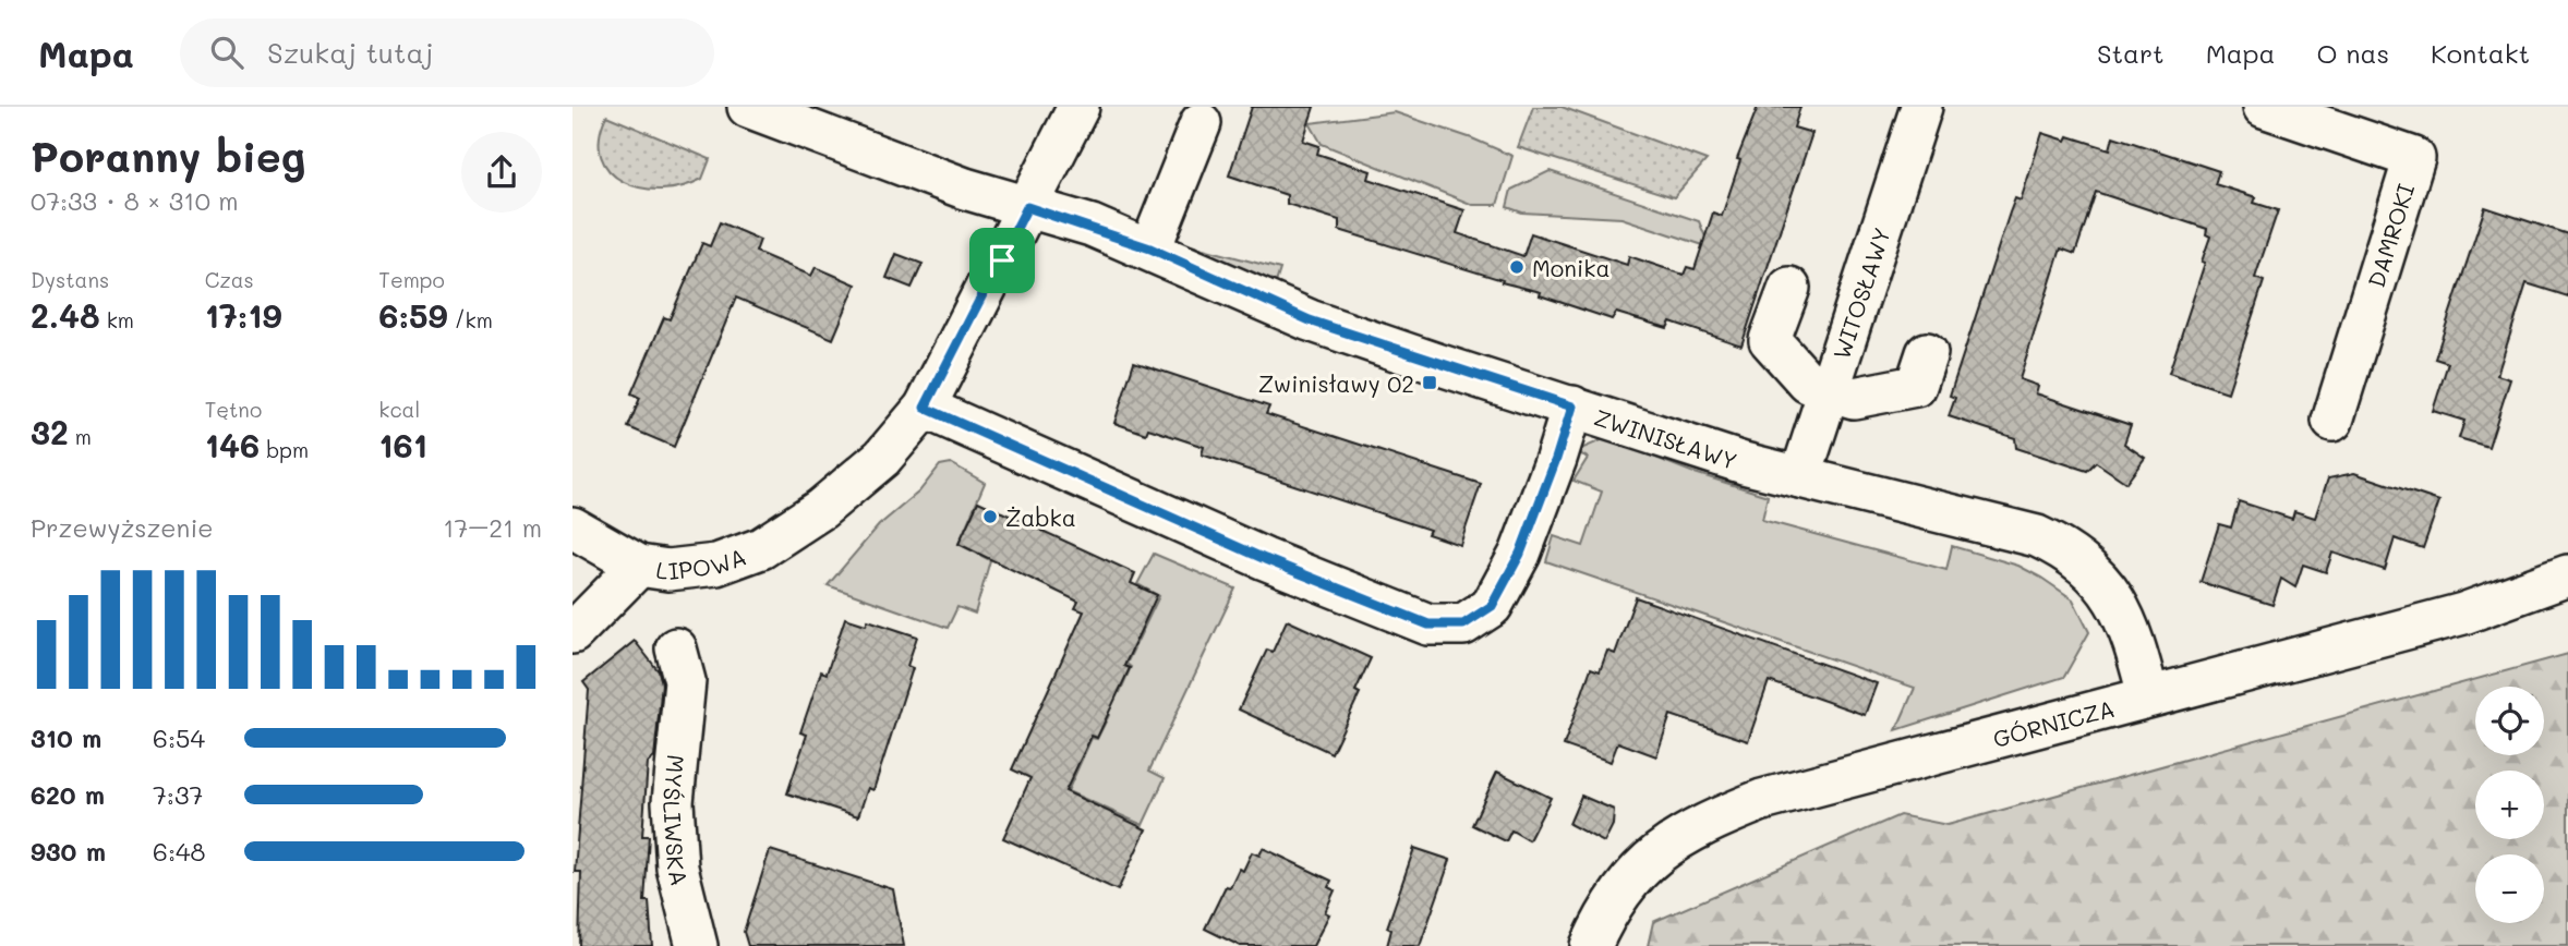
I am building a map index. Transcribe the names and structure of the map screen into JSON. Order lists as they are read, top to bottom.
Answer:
{
  "streets": {
    "street": [
      "DAMROKI",
      "WITOSŁAWY",
      "ZWINISŁAWY",
      "LIPOWA",
      "GÓRNICZA",
      "MYŚLIWSKA"
    ]
  },
  "crossings": [
    ["WITOSŁAWY", "ZWINISŁAWY"],
    ["ZWINISŁAWY", "GÓRNICZA"]
  ],
  "places": {
    "other": ["Monika", "Żabka"],
    "transit": ["Zwinisławy 02"]
  },
  "page": {
    "header": "Mapa",
    "search": "Szukaj tutaj",
    "nav": [
      "Start",
      "Mapa",
      "O nas",
      "Kontakt"
    ],
    "heading": ["Poranny bieg", "07:33 · 8 × 310 m"],
    "stats": [
      ["Dystans", "2.48 km"],
      ["Czas", "17:19"],
      ["Tempo", "6:59 /km"],
      ["32 m"],
      ["Tętno", "146 bpm"],
      ["kcal", "161"]
    ],
    "chart": ["Przewyższenie", "17–21 m"],
    "map_buttons": ["+", "−"],
    "list": [
      {
        "name": "310 m",
        "note": "6:54"
      },
      {
        "name": "620 m",
        "note": "7:37"
      },
      {
        "name": "930 m",
        "note": "6:48"
      }
    ]
  }
}
